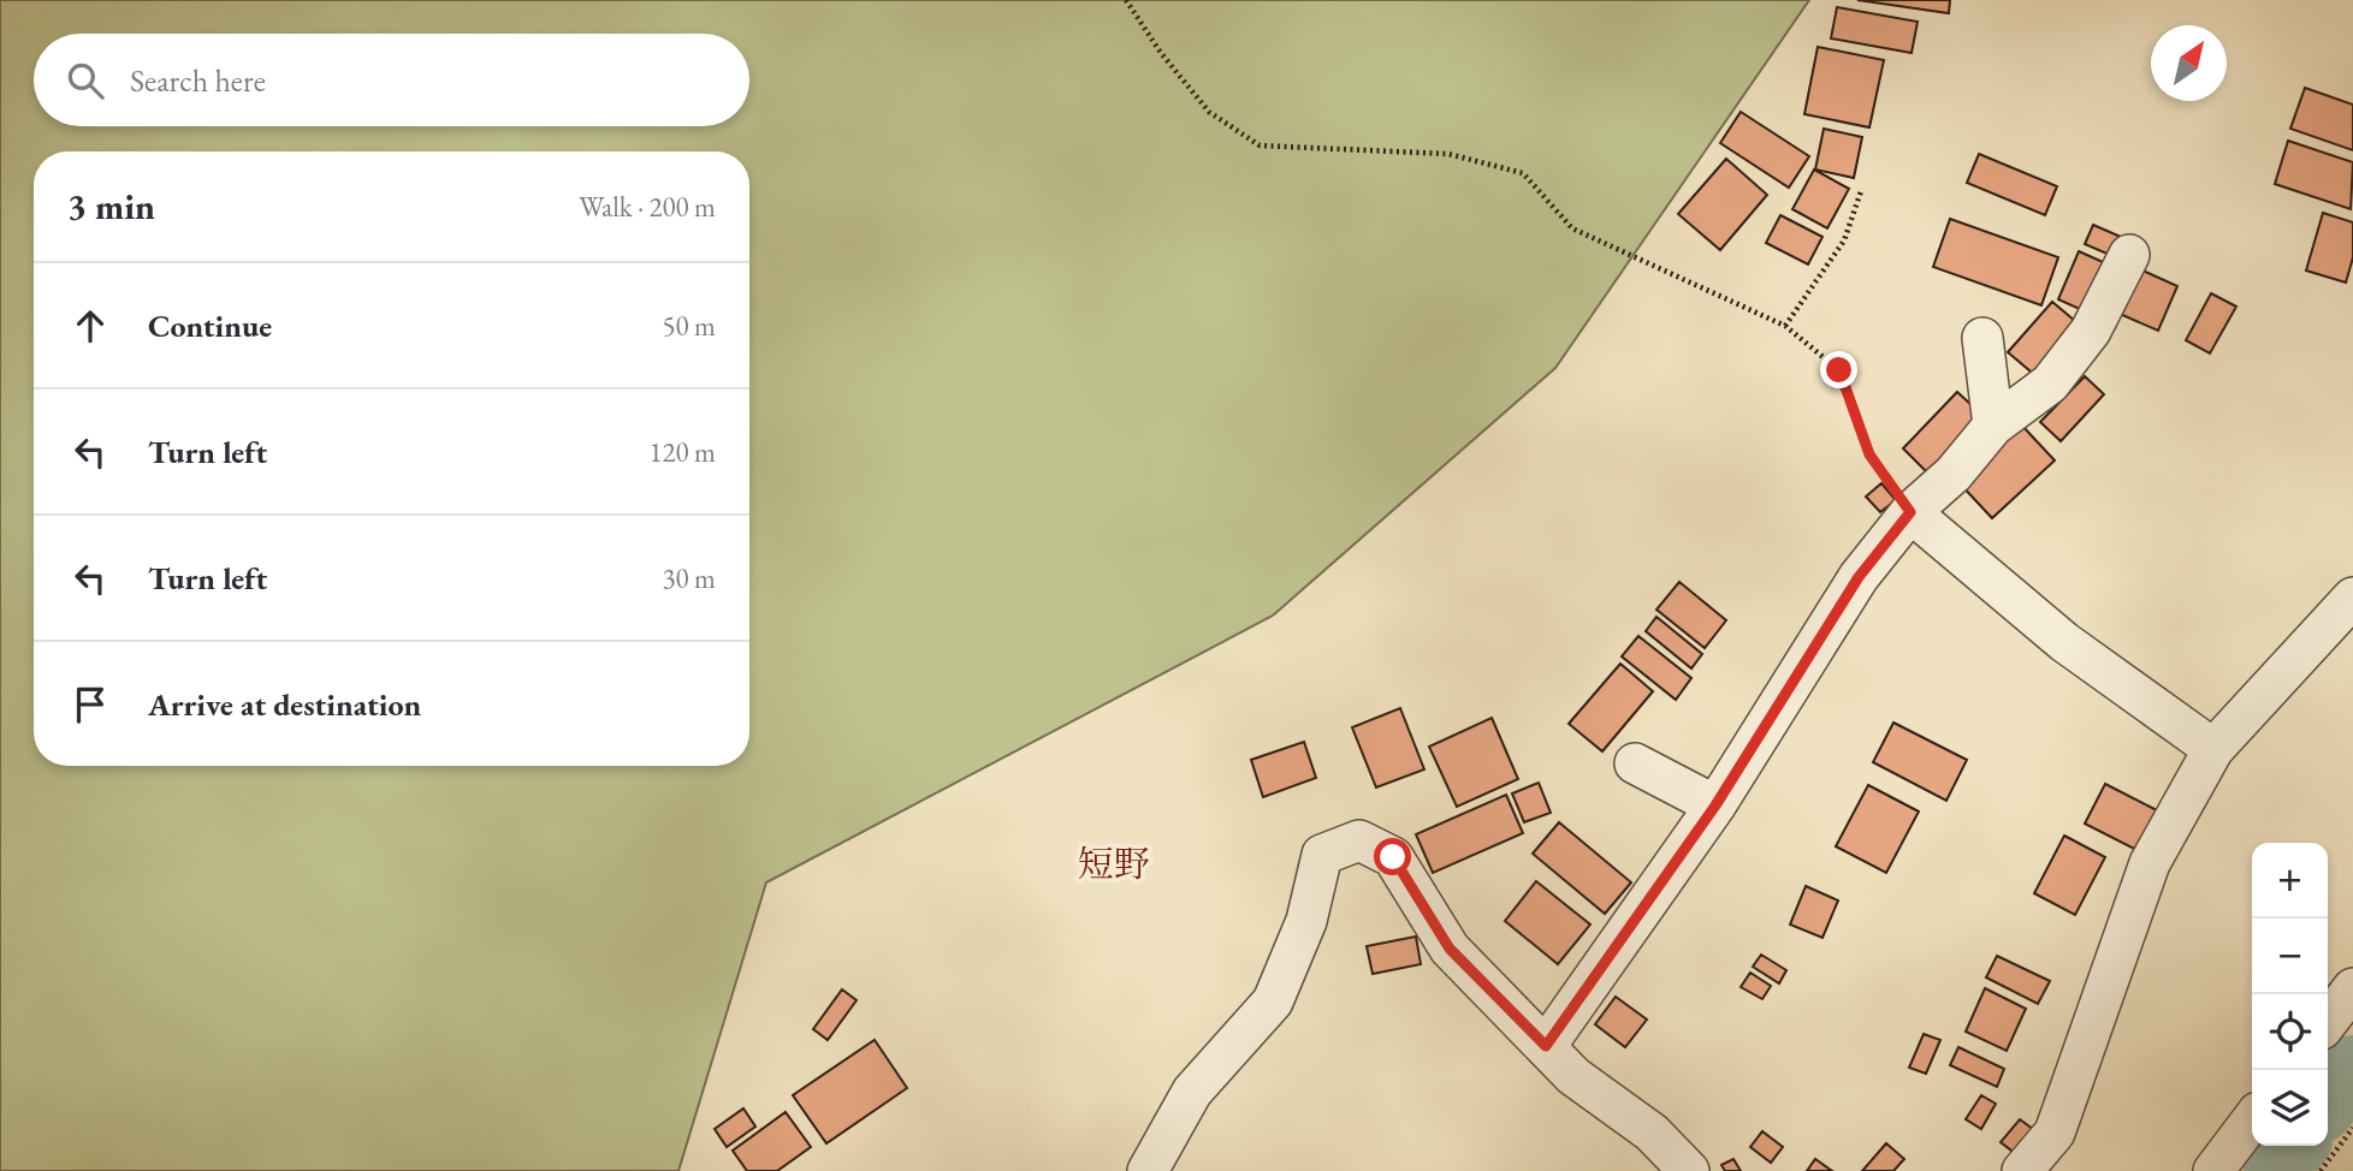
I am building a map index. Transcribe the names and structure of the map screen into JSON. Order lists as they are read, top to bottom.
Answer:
{
  "districts": ["短野"],
  "north": "top right",
  "page": {
    "search": "Search here",
    "heading": ["3 min", "Walk · 200 m"],
    "list": [
      ["Continue", "50 m"],
      ["Turn left", "120 m"],
      ["Turn left", "30 m"],
      "Arrive at destination"
    ],
    "map_buttons": ["+", "−"]
  }
}
